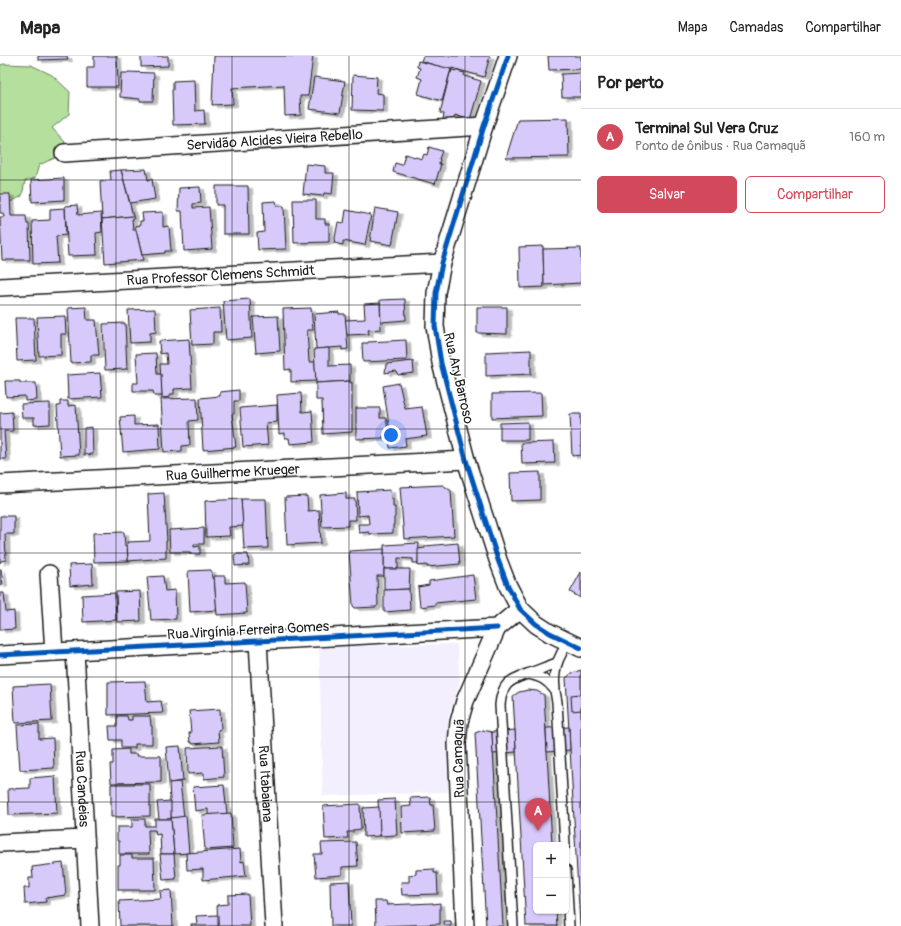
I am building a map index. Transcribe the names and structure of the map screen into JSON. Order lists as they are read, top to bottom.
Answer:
{
  "streets": {
    "street": [
      "Servidão Alcides Vieira Rebello",
      "Rua Professor Clemens Schmidt",
      "Rua Ary Barroso",
      "Rua Guilherme Krueger",
      "Rua Virgínia Ferreira Gomes",
      "Rua Camaquã",
      "Rua Itabaiana",
      "Rua Candeias"
    ]
  },
  "crossings": [
    ["Servidão Alcides Vieira Rebello", "Rua Ary Barroso"],
    ["Rua Professor Clemens Schmidt", "Rua Ary Barroso"],
    ["Rua Ary Barroso", "Rua Guilherme Krueger"],
    ["Rua Ary Barroso", "Rua Camaquã"],
    ["Rua Virgínia Ferreira Gomes", "Rua Camaquã"],
    ["Rua Virgínia Ferreira Gomes", "Rua Itabaiana"],
    ["Rua Virgínia Ferreira Gomes", "Rua Candeias"]
  ],
  "page": {
    "header": "Mapa",
    "nav": ["Mapa", "Camadas", "Compartilhar"],
    "heading": "Por perto",
    "list": [
      {
        "mark": "A",
        "name": "Terminal Sul Vera Cruz",
        "note": "Ponto de ônibus · Rua Camaquã",
        "value": "160 m"
      }
    ],
    "buttons": ["Salvar", "Compartilhar"],
    "pins": "A",
    "map_buttons": ["+", "−"]
  }
}
